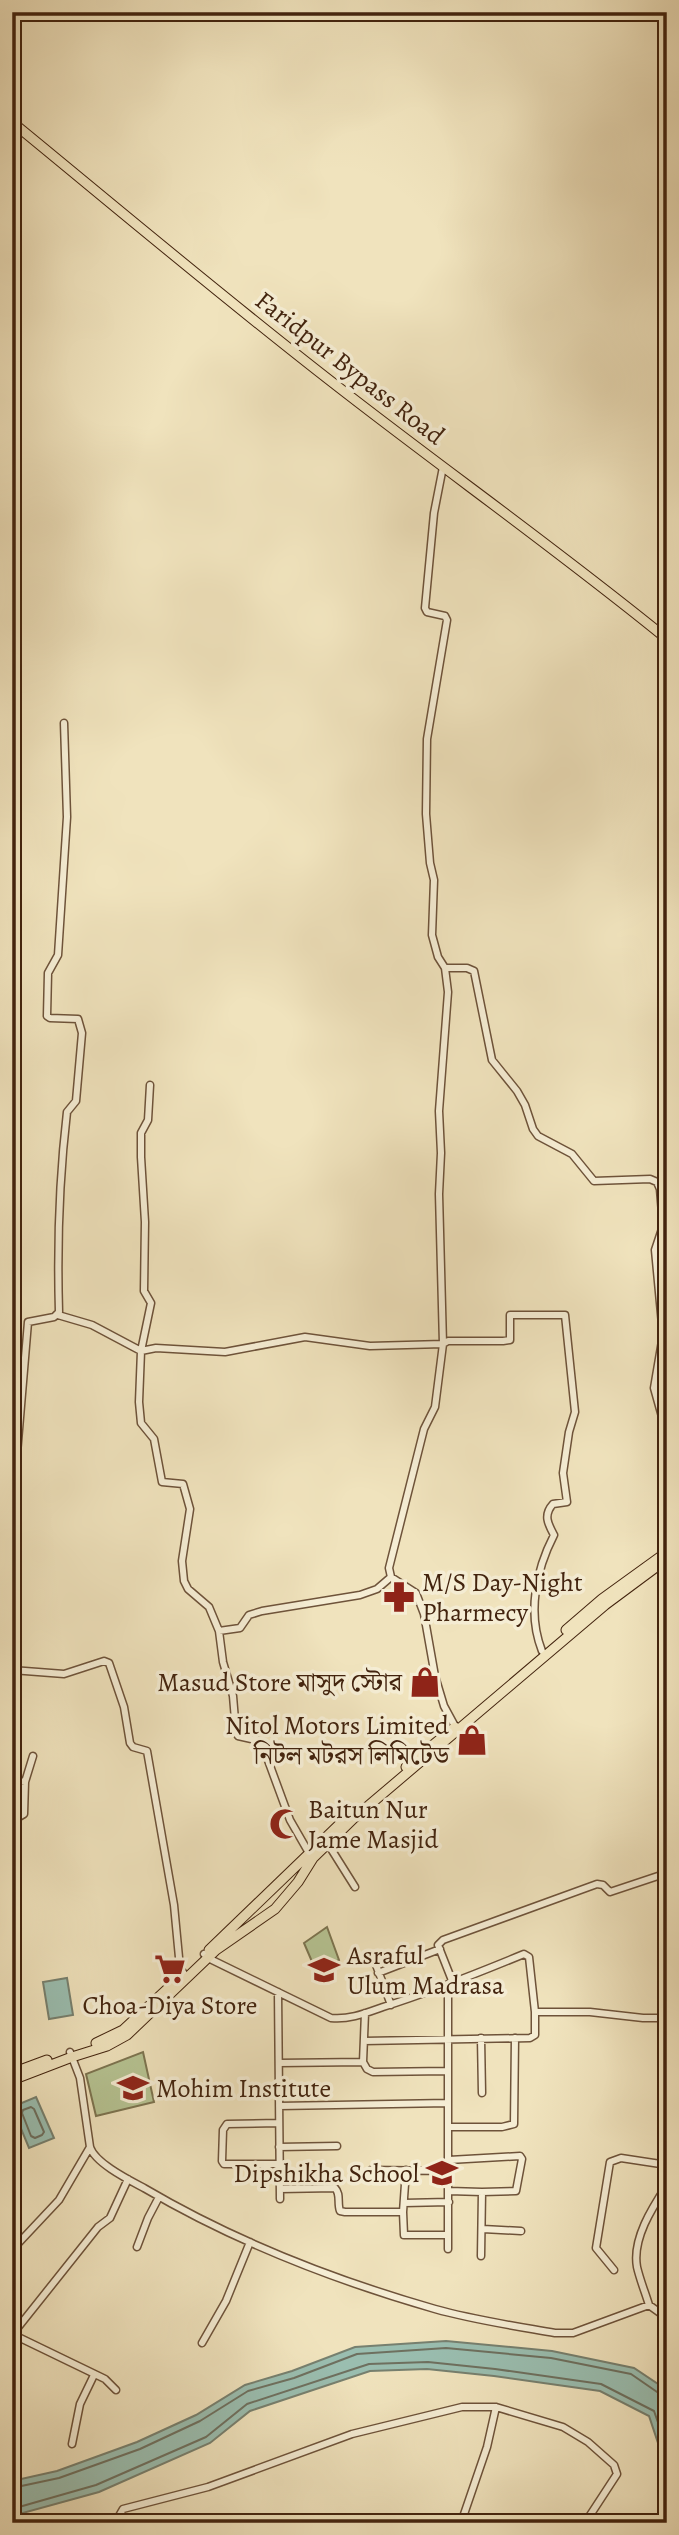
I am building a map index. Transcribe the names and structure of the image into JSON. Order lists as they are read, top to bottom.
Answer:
{
  "streets": {
    "highway": ["Faridpur Bypass Road"]
  },
  "places": {
    "pharmacy": ["M/S Day-Night Pharmecy"],
    "shop": ["Masud Store মাসুদ স্টোর", "Nitol Motors Limited নিটল মটরস লিমিটেড"],
    "mosque": ["Baitun Nur Jame Masjid"],
    "supermarket": ["Choa-Diya Store"],
    "school or university": ["Asraful Ulum Madrasa", "Mohim Institute", "Dipshikha School"]
  }
}
